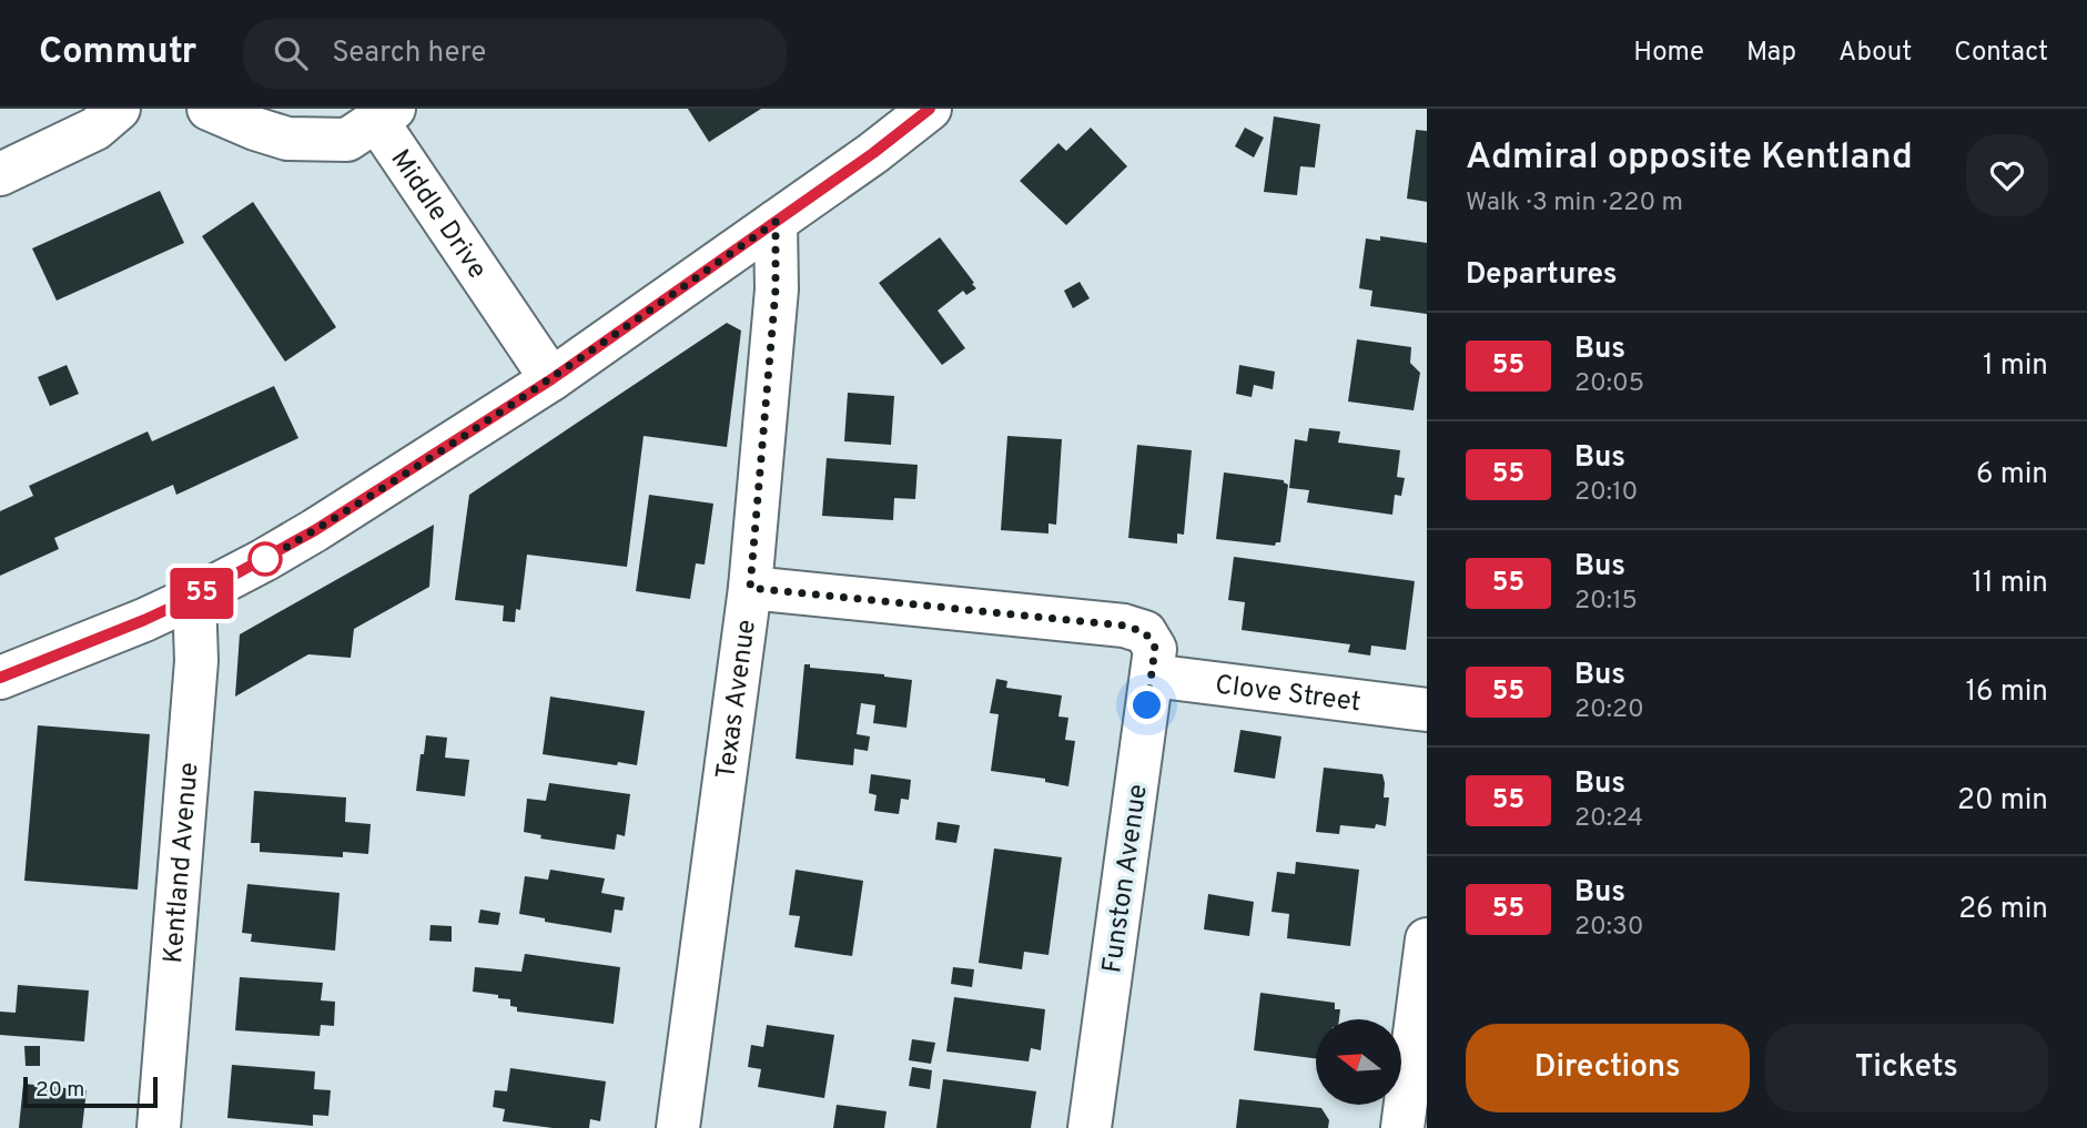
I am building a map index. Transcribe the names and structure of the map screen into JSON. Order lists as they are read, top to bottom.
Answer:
{
  "streets": {
    "street": [
      "Middle Drive",
      "Clove Street",
      "Texas Avenue",
      "Kentland Avenue",
      "Funston Avenue"
    ]
  },
  "crossings": [
    ["Clove Street", "Funston Avenue"],
    ["Texas Avenue", "Funston Avenue"]
  ],
  "lines": ["bus line 55"],
  "scale_bar": "20 m",
  "north": "left",
  "page": {
    "header": "Commutr",
    "search": "Search here",
    "nav": [
      "Home",
      "Map",
      "About",
      "Contact"
    ],
    "on_map": "55",
    "heading": [
      ["Admiral opposite Kentland", "Walk · 3 min · 220 m"],
      "Departures"
    ],
    "list": [
      {
        "mark": "55",
        "name": "Bus",
        "note": "20:05",
        "value": "1 min"
      },
      {
        "mark": "55",
        "name": "Bus",
        "note": "20:10",
        "value": "6 min"
      },
      {
        "mark": "55",
        "name": "Bus",
        "note": "20:15",
        "value": "11 min"
      },
      {
        "mark": "55",
        "name": "Bus",
        "note": "20:20",
        "value": "16 min"
      },
      {
        "mark": "55",
        "name": "Bus",
        "note": "20:24",
        "value": "20 min"
      },
      {
        "mark": "55",
        "name": "Bus",
        "note": "20:30",
        "value": "26 min"
      }
    ],
    "buttons": ["Directions", "Tickets"],
    "scale": "20 m"
  }
}
